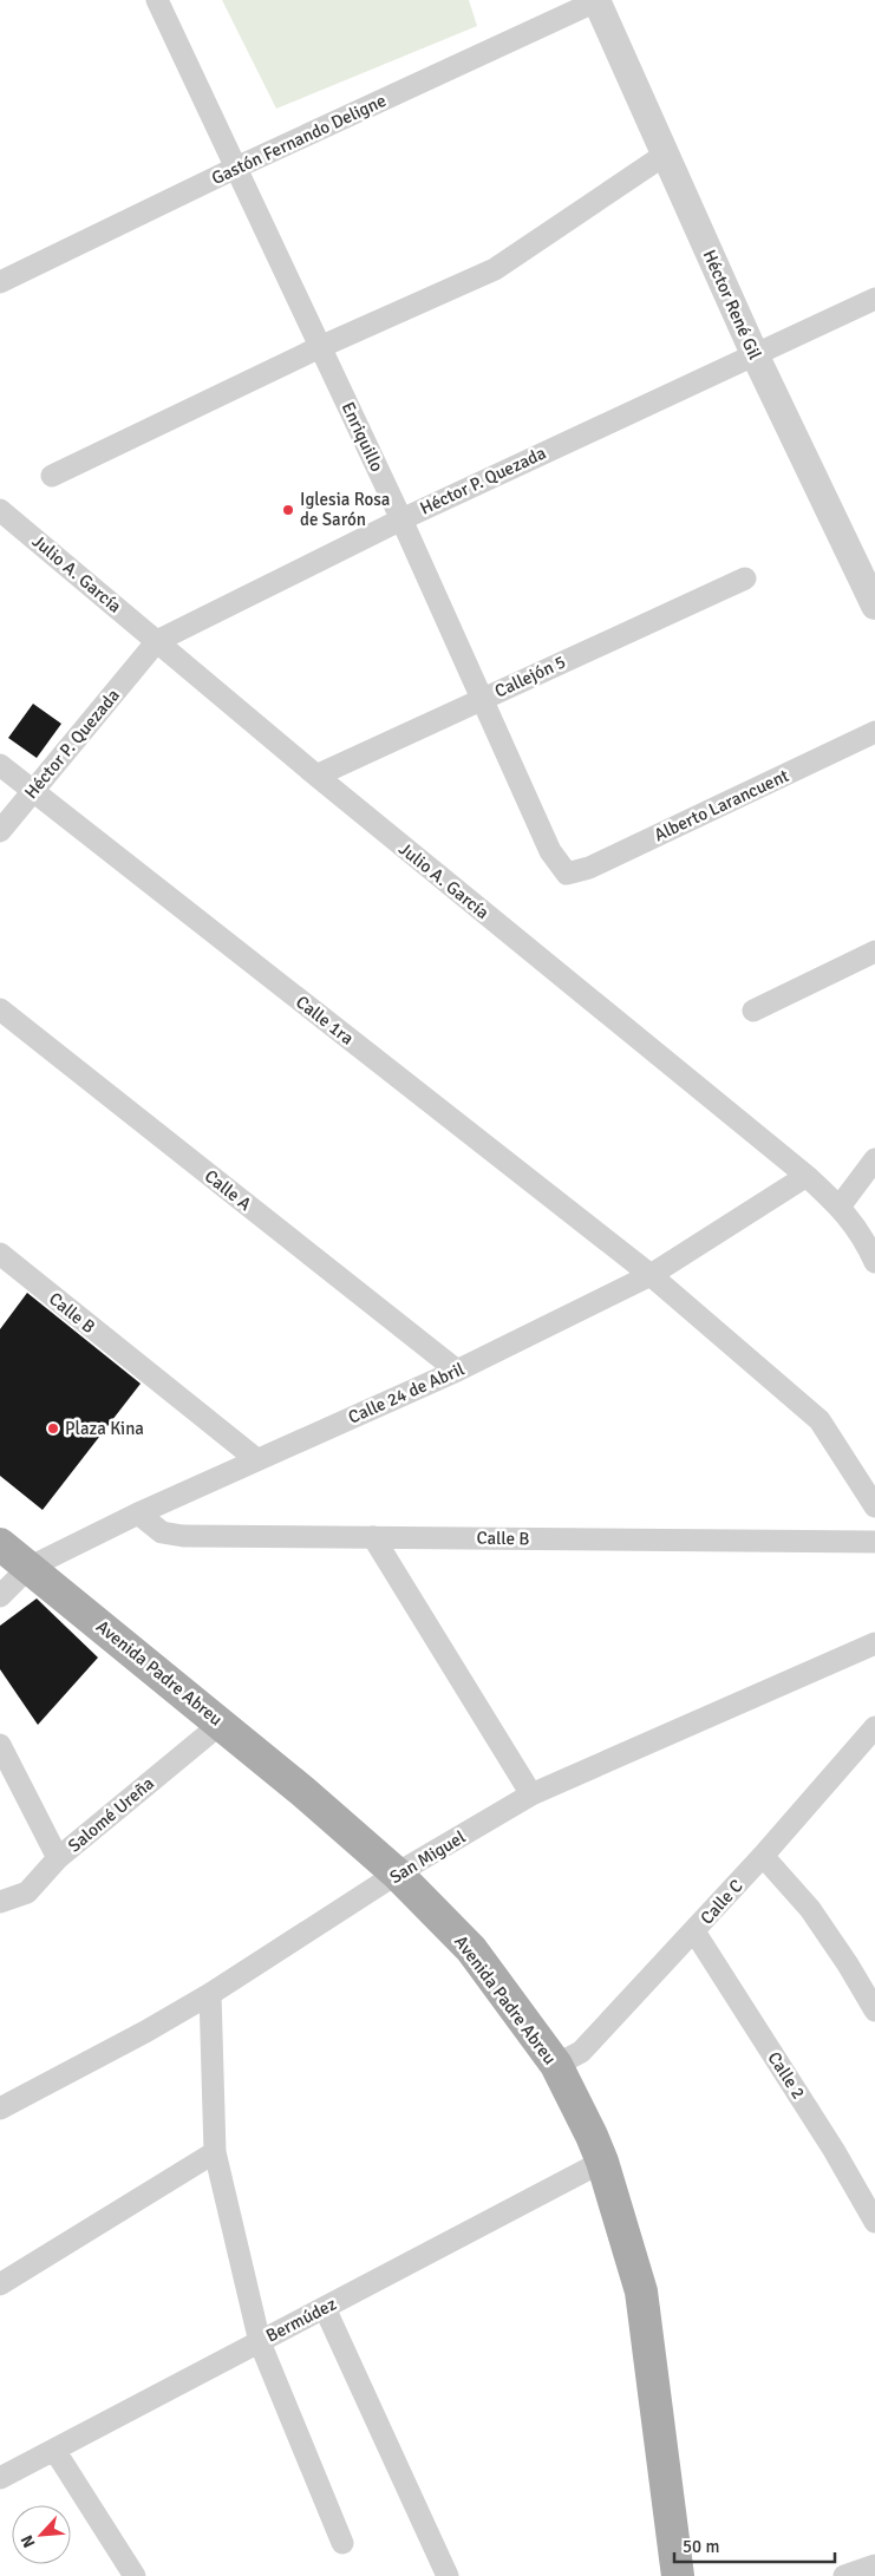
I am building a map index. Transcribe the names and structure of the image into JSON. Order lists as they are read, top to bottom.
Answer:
{
  "streets": {
    "main road": ["Avenida Padre Abreu"],
    "street": [
      "Gastón Fernando Deligne",
      "Héctor René Gil",
      "Enriquillo",
      "Héctor P. Quezada",
      "Julio A. García",
      "Callejón 5",
      "Alberto Larancuent",
      "Calle 1ra",
      "Calle A",
      "Calle B",
      "Calle 24 de Abril",
      "Salomé Ureña",
      "San Miguel",
      "Calle C",
      "Calle 2",
      "Bermúdez"
    ]
  },
  "crossings": [
    ["Gastón Fernando Deligne", "Héctor René Gil"],
    ["Gastón Fernando Deligne", "Enriquillo"],
    ["Héctor René Gil", "Héctor P. Quezada"],
    ["Enriquillo", "Héctor P. Quezada"],
    ["Enriquillo", "Callejón 5"],
    ["Enriquillo", "Alberto Larancuent"],
    ["Héctor P. Quezada", "Julio A. García"],
    ["Héctor P. Quezada", "Calle 1ra"],
    ["Julio A. García", "Callejón 5"],
    ["Julio A. García", "Calle 24 de Abril"],
    ["Calle 1ra", "Calle 24 de Abril"],
    ["Calle A", "Calle 24 de Abril"],
    ["Calle B", "Calle 24 de Abril"],
    ["Calle 24 de Abril", "Avenida Padre Abreu"],
    ["Avenida Padre Abreu", "Salomé Ureña"],
    ["Avenida Padre Abreu", "San Miguel"],
    ["Avenida Padre Abreu", "Calle C"],
    ["Avenida Padre Abreu", "Bermúdez"],
    ["Calle C", "Calle 2"]
  ],
  "places": ["Iglesia Rosa de Sarón", "Plaza Kina"],
  "scale_bar": "50 m",
  "north": "bottom left"
}
